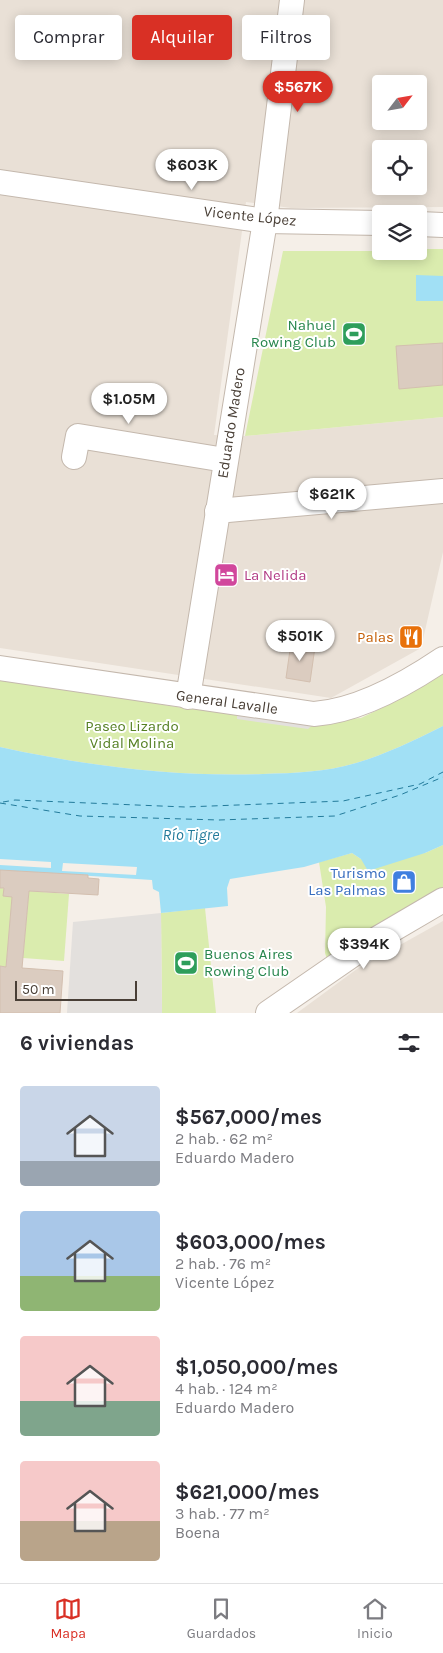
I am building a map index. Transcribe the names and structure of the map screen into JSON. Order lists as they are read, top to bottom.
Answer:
{
  "streets": {
    "street": ["Vicente López", "Eduardo Madero", "General Lavalle"]
  },
  "crossings": [
    ["Vicente López", "Eduardo Madero"],
    ["Eduardo Madero", "General Lavalle"]
  ],
  "water": ["Río Tigre"],
  "parks": ["Paseo Lizardo Vidal Molina"],
  "places": {
    "sports": ["Nahuel Rowing Club", "Buenos Aires Rowing Club"],
    "hotel": ["La Nelida"],
    "restaurant": ["Palas"],
    "shop": ["Turismo Las Palmas"]
  },
  "scale_bar": "50 m",
  "north": "top right",
  "page": {
    "chip": ["Comprar", "Alquilar", "Filtros"],
    "price": [
      "$567K",
      "$603K",
      "$1.05M",
      "$621K",
      "$501K",
      "$394K"
    ],
    "scale": "50 m",
    "heading": "6 viviendas",
    "list": [
      {
        "name": "$567,000/mes",
        "note": "2 hab. · 62 m² · Eduardo Madero"
      },
      {
        "name": "$603,000/mes",
        "note": "2 hab. · 76 m² · Vicente López"
      },
      {
        "name": "$1,050,000/mes",
        "note": "4 hab. · 124 m² · Eduardo Madero"
      },
      {
        "name": "$621,000/mes",
        "note": "3 hab. · 77 m² · Boena"
      }
    ],
    "tabs": ["Mapa", "Guardados", "Inicio"]
  }
}
